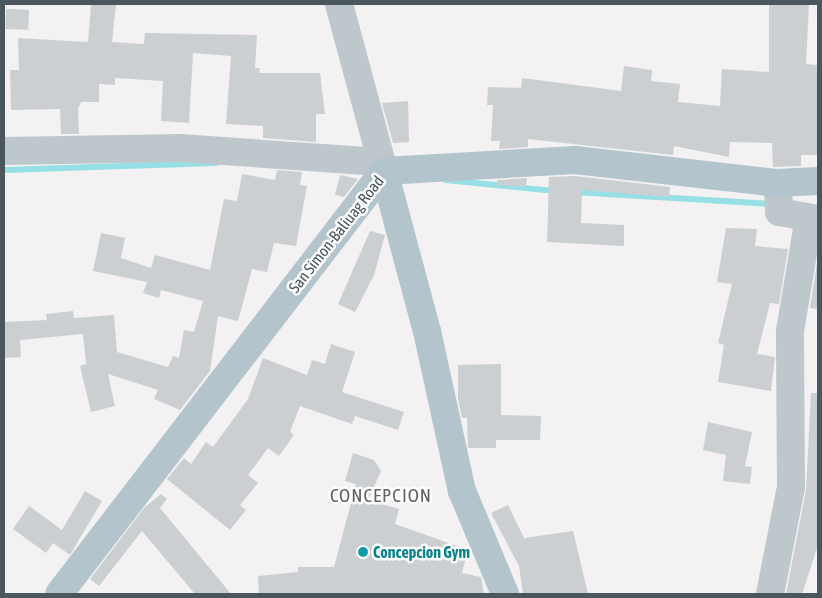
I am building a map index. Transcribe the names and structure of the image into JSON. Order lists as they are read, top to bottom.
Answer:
{
  "streets": {
    "main road": ["San Simon-Baliuag Road"]
  },
  "districts": ["CONCEPCION"],
  "places": ["Concepcion Gym"]
}
